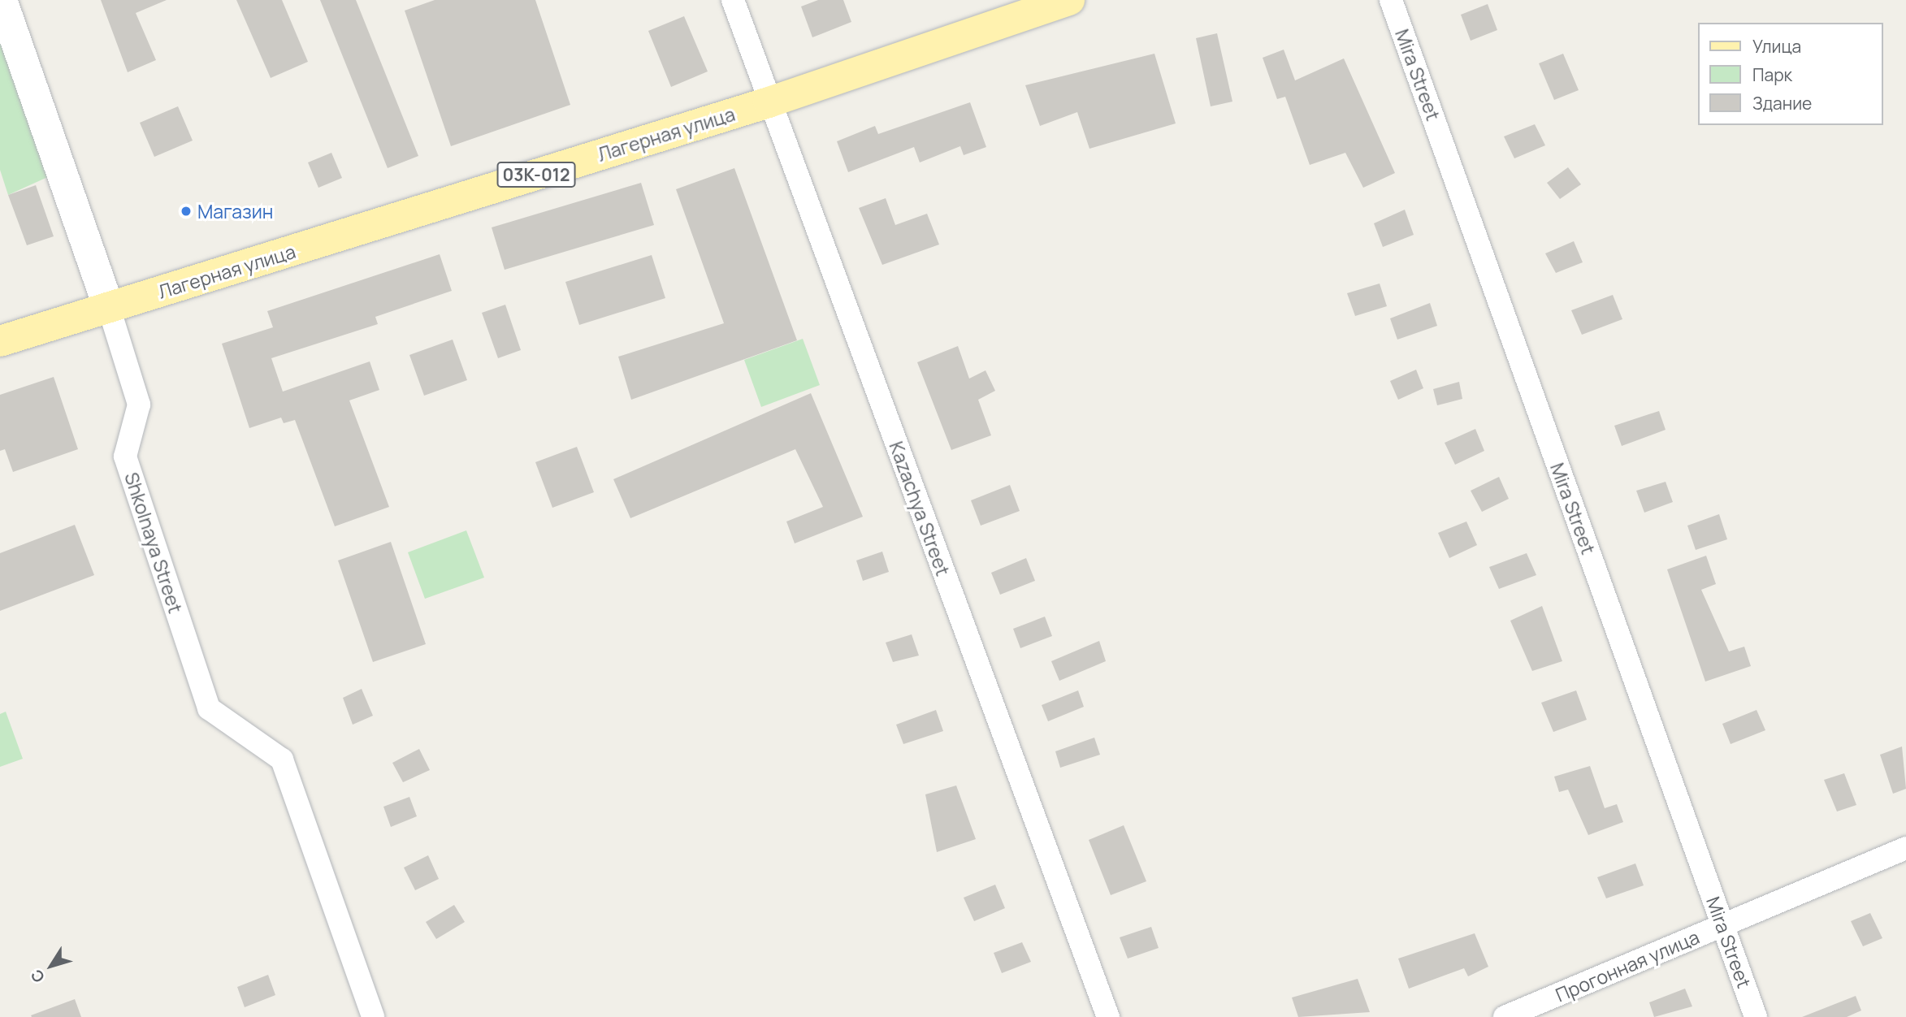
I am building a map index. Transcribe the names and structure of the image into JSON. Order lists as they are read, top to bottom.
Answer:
{
  "streets": {
    "main road": ["Лагерная улица", "03К-012"],
    "street": [
      "Mira Street",
      "Kazachya Street",
      "Shkolnaya Street",
      "Прогонная улица"
    ]
  },
  "crossings": [
    ["Mira Street", "Прогонная улица"],
    ["Лагерная улица", "Kazachya Street"],
    ["Лагерная улица", "Shkolnaya Street"]
  ],
  "places": ["Магазин"],
  "legend": ["Улица", "Парк", "Здание"],
  "north": "bottom left"
}
